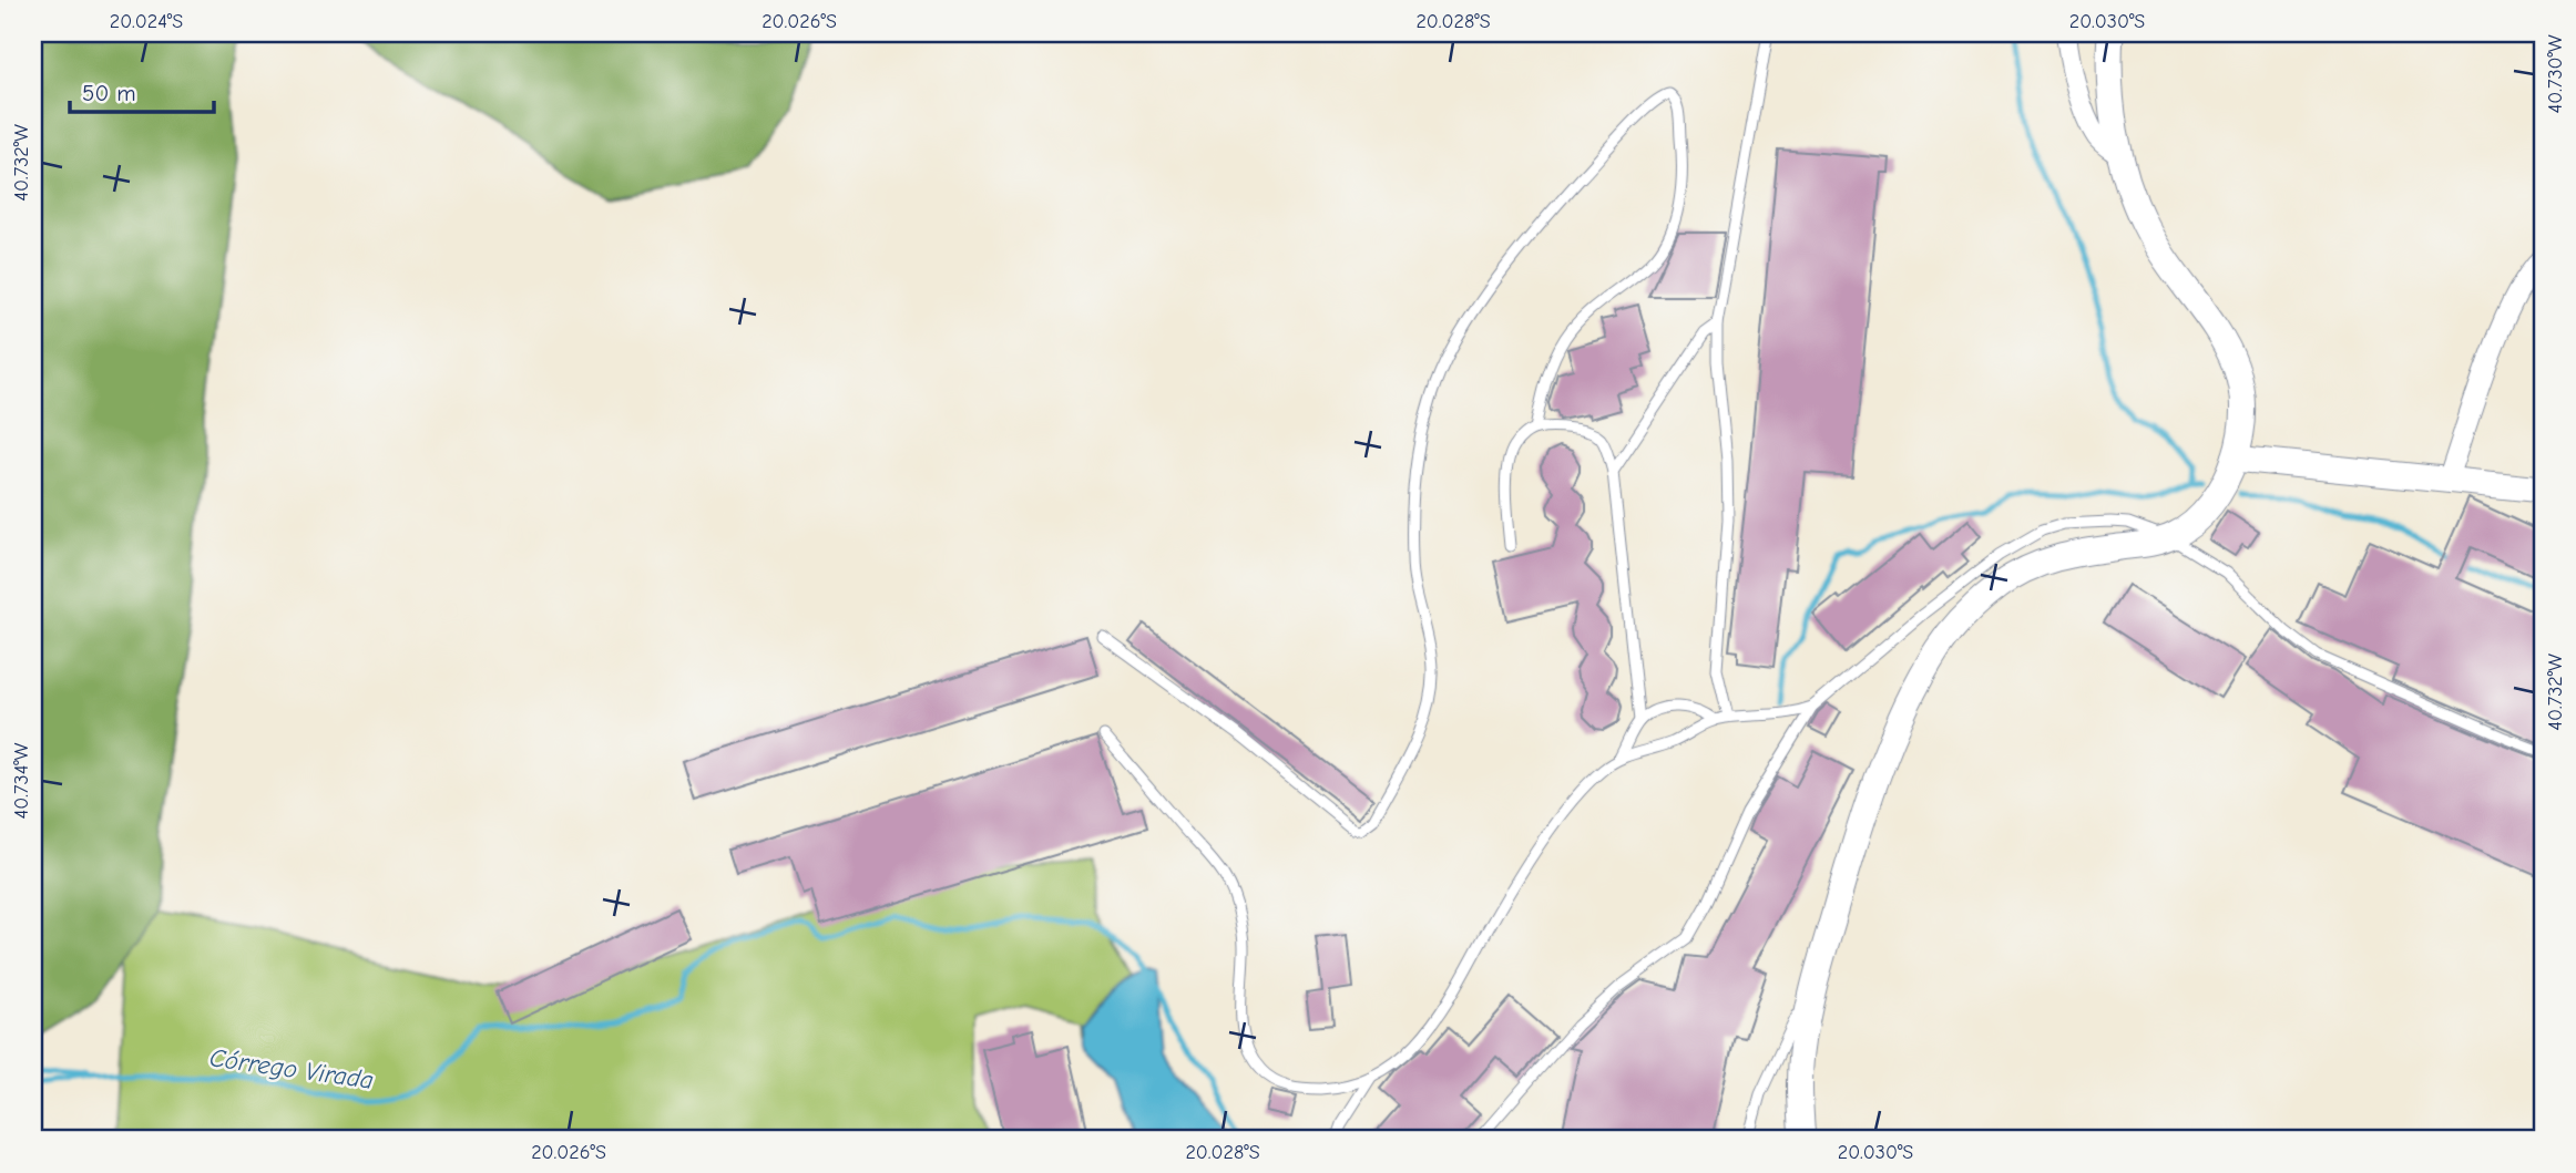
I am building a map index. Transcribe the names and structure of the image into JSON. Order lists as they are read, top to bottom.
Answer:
{
  "water": ["Córrego Virada"],
  "scale_bar": "50 m",
  "coordinates": [
    "20.024°S",
    "20.026°S",
    "20.028°S",
    "20.030°S",
    "40.730°W",
    "40.732°W",
    "40.734°W"
  ]
}
